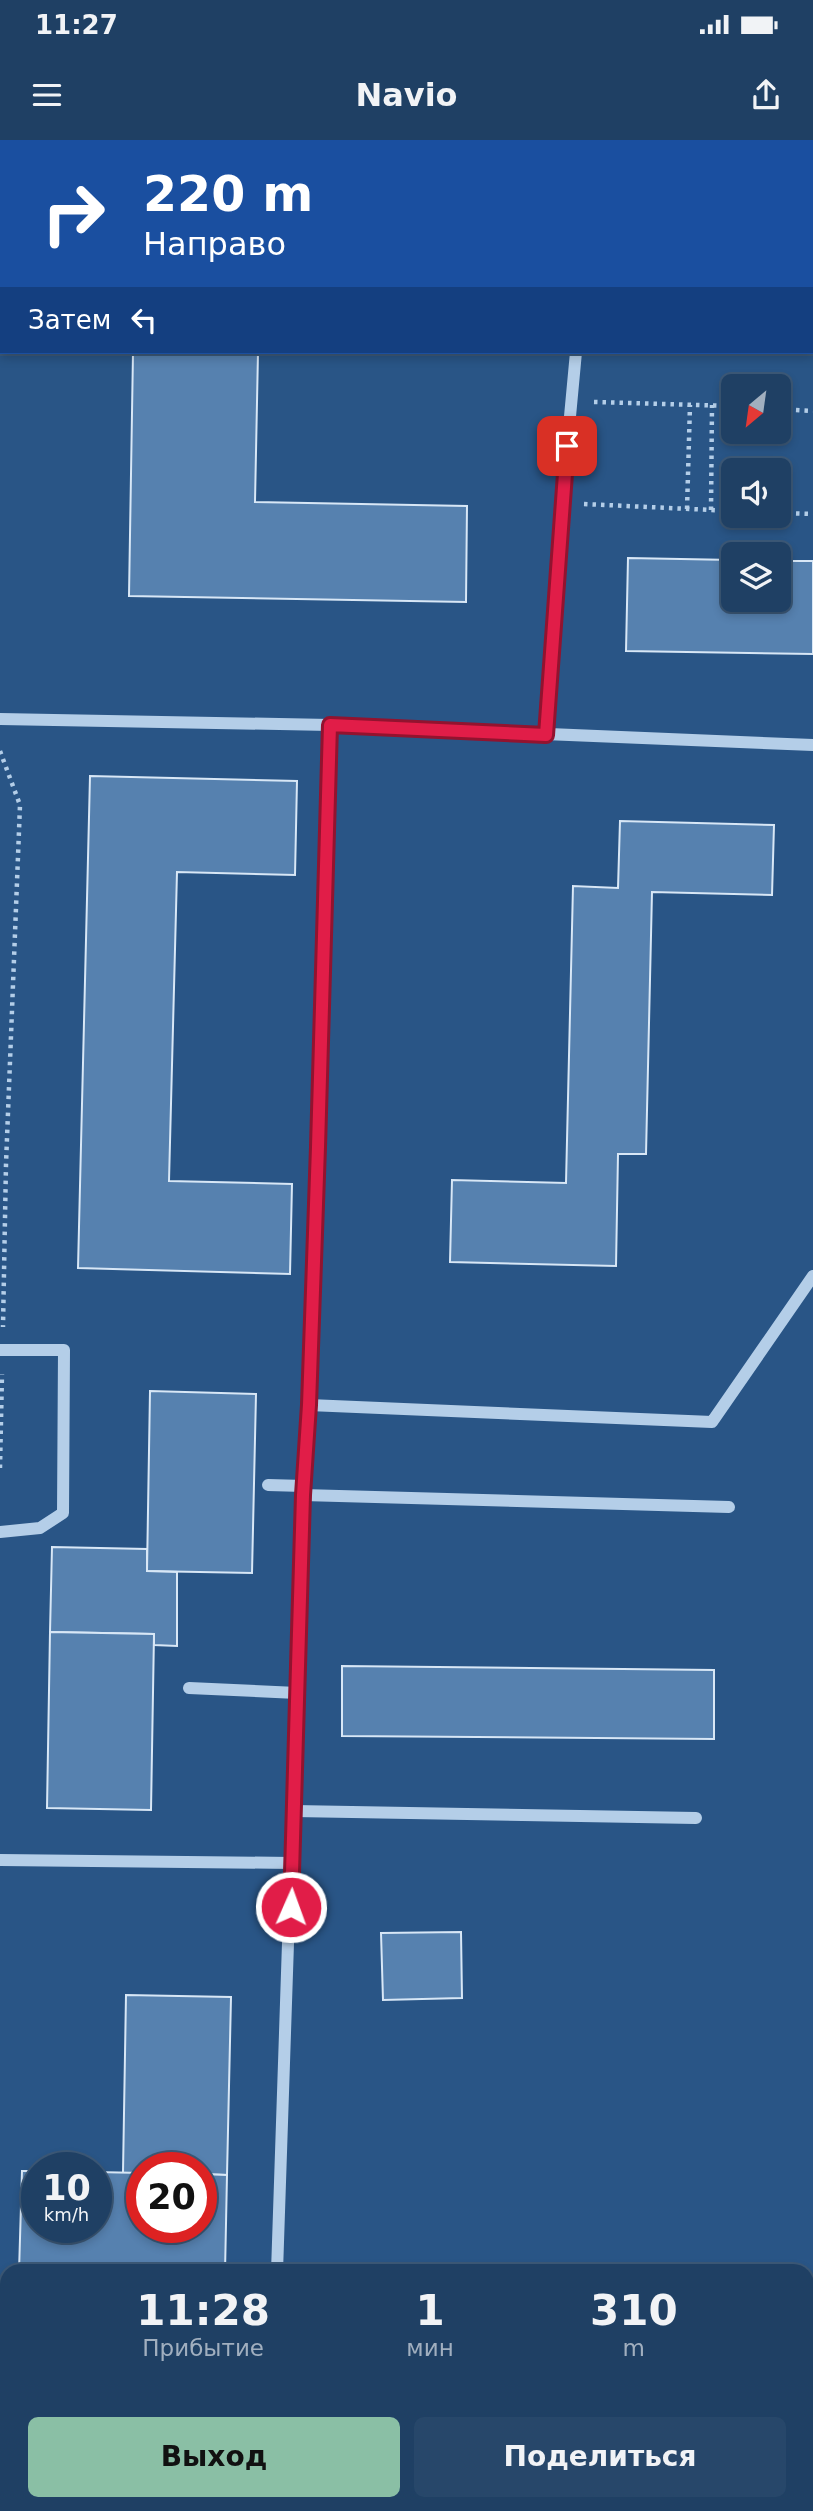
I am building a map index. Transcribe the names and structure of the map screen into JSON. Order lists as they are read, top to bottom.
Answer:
{
  "north": "bottom left",
  "page": {
    "status": "11:27",
    "header": "Navio",
    "turn": ["220 m", "Направо"],
    "then": "Затем",
    "speed": "10 km/h",
    "limit": "20",
    "eta": [
      "11:28",
      "Прибытие",
      "1",
      "мин",
      "310",
      "m"
    ],
    "buttons": ["Выход", "Поделиться"]
  }
}
